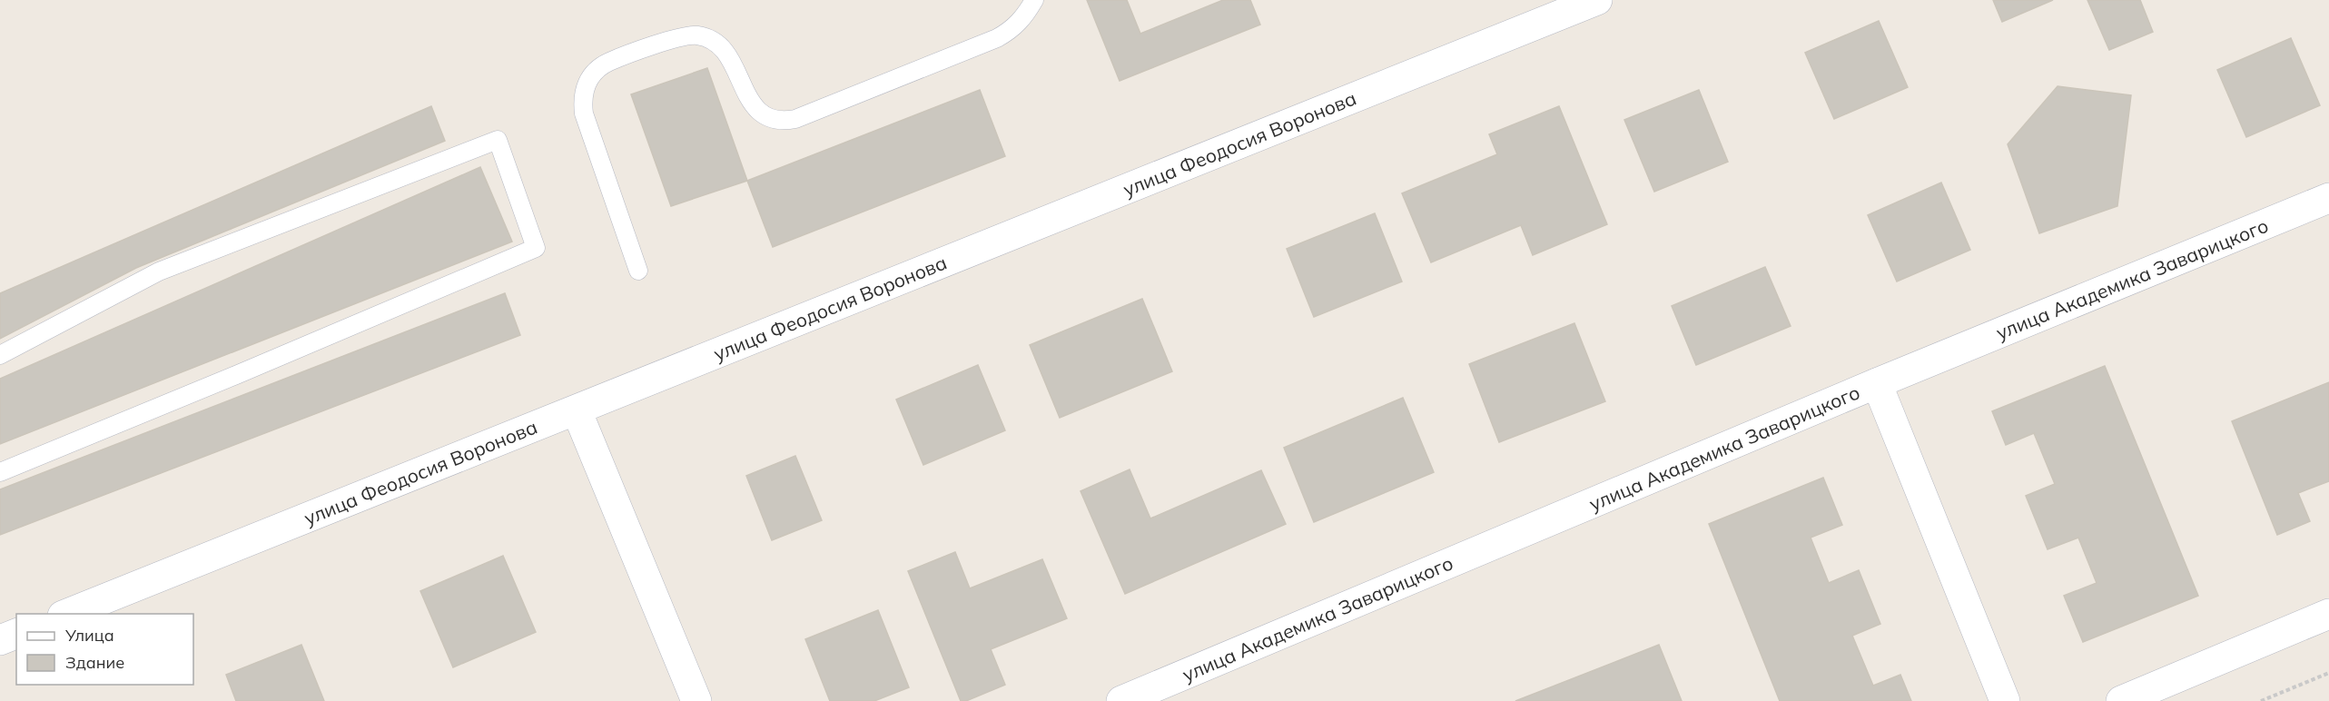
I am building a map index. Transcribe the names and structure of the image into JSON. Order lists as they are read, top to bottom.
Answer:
{
  "streets": {
    "street": ["улица Феодосия Воронова", "улица Академика Заварицкого"]
  },
  "legend": ["Улица", "Здание"]
}
